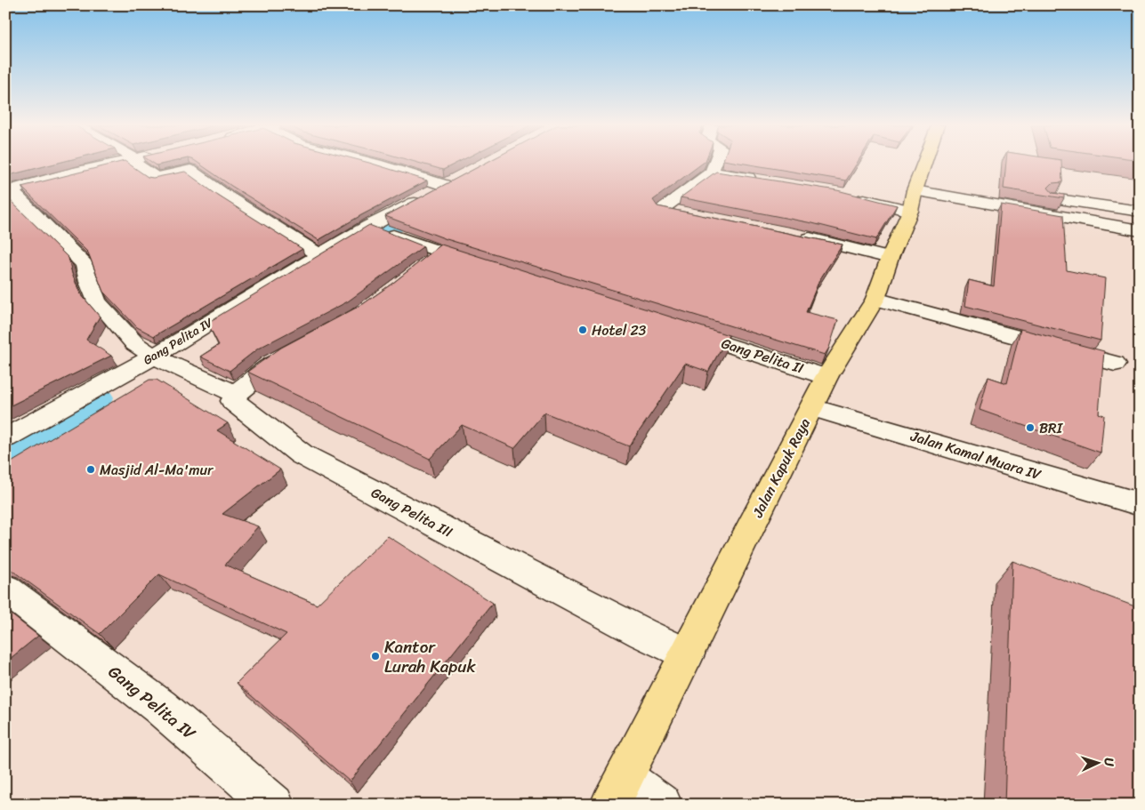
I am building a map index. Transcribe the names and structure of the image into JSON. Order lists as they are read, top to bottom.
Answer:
{
  "streets": {
    "main road": ["Jalan Kapuk Raya"],
    "street": ["Gang Pelita IV", "Jalan Kamal Muara IV", "Gang Pelita III"]
  },
  "crossings": [
    ["Jalan Kamal Muara IV", "Jalan Kapuk Raya"],
    ["Jalan Kapuk Raya", "Gang Pelita III"]
  ],
  "places": [
    "Hotel 23",
    "BRI",
    "Masjid Al-Ma'mur",
    "Kantor Lurah Kapuk"
  ],
  "north": "right"
}
